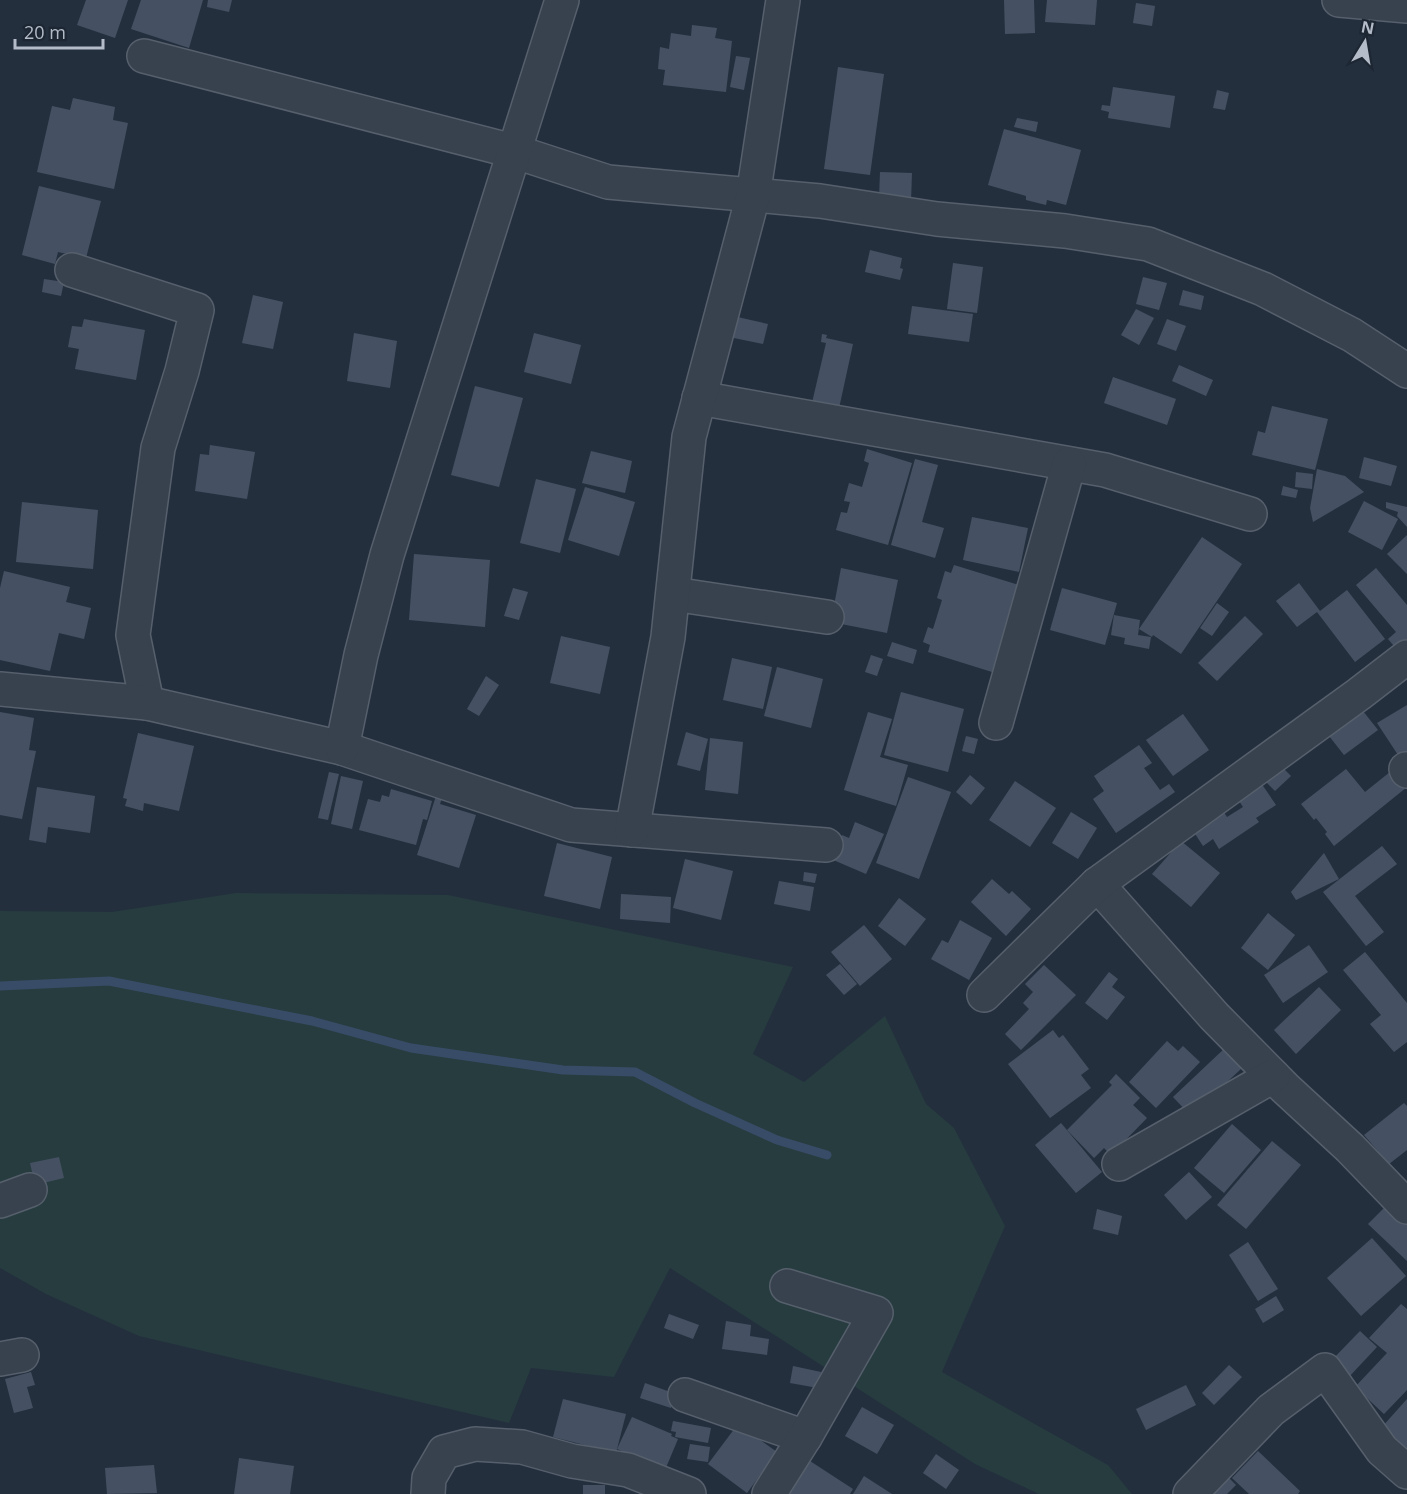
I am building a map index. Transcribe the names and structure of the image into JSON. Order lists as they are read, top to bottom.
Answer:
{
  "scale_bar": "20 m",
  "north": "top"
}
